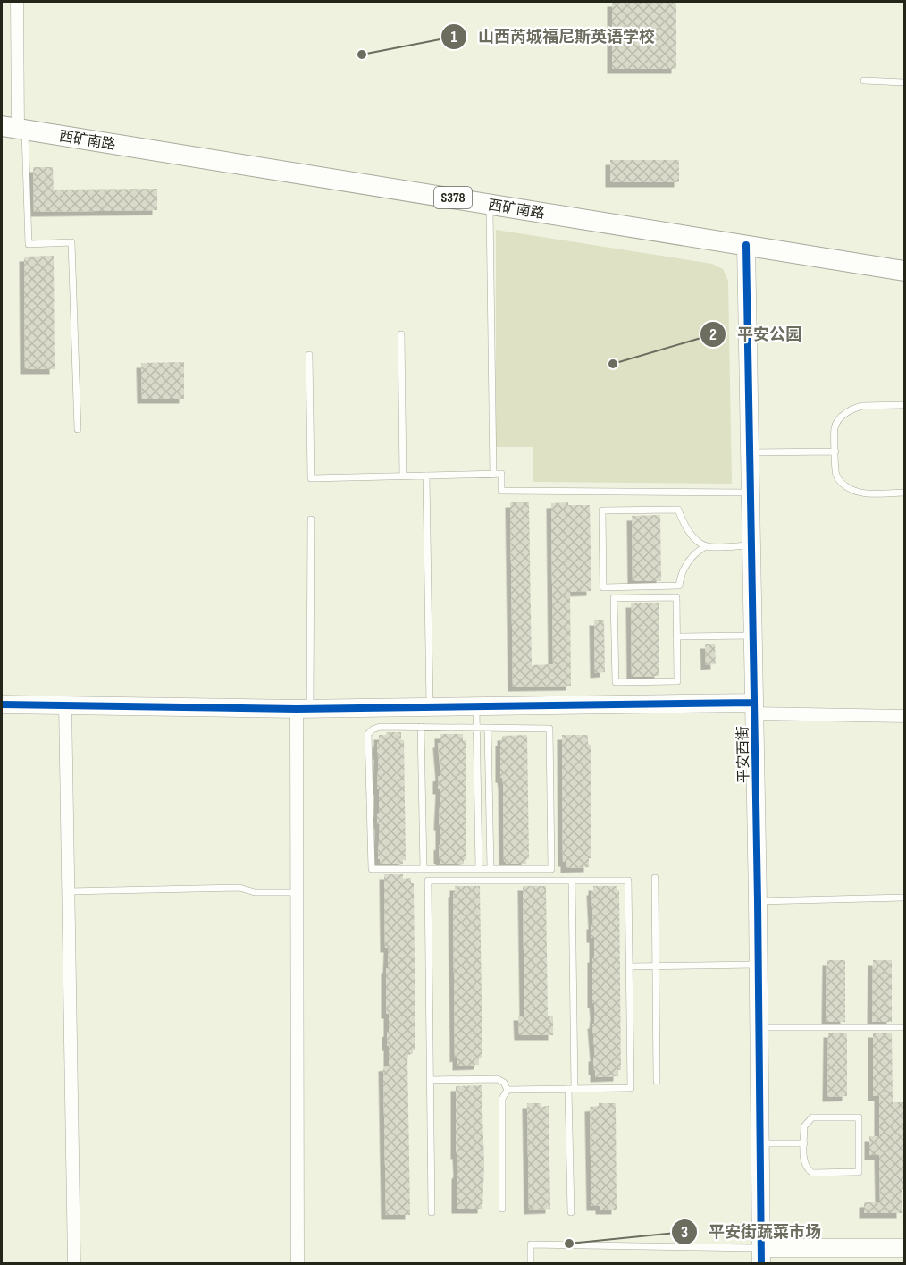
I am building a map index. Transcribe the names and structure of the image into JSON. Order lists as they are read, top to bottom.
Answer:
{
  "streets": {
    "main road": ["西矿南路", "S378"],
    "street": ["平安西街"]
  },
  "crossings": [
    ["西矿南路", "平安西街"]
  ],
  "places": ["山西芮城福尼斯英语学校", "平安公园", "平安街蔬菜市场"]
}
